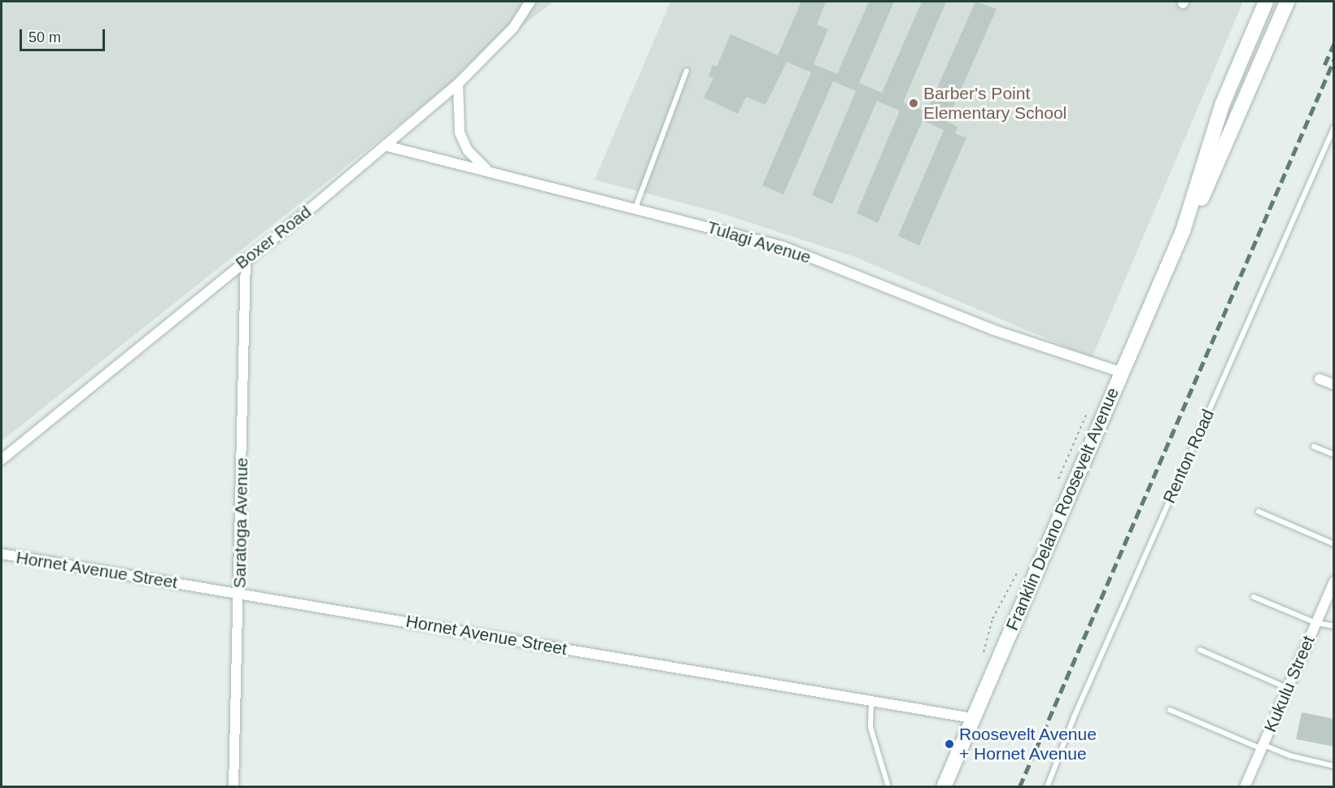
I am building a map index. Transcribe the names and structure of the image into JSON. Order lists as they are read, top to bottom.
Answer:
{
  "streets": {
    "main road": ["Franklin Delano Roosevelt Avenue"],
    "street": [
      "Boxer Road",
      "Tulagi Avenue",
      "Saratoga Avenue",
      "Hornet Avenue Street",
      "Kukulu Street"
    ],
    "lane": ["Renton Road"]
  },
  "crossings": [
    ["Boxer Road", "Tulagi Avenue"],
    ["Boxer Road", "Saratoga Avenue"],
    ["Tulagi Avenue", "Franklin Delano Roosevelt Avenue"],
    ["Franklin Delano Roosevelt Avenue", "Hornet Avenue Street"],
    ["Saratoga Avenue", "Hornet Avenue Street"]
  ],
  "places": ["Barber's Point Elementary School", "Roosevelt Avenue + Hornet Avenue"],
  "scale_bar": "50 m"
}
